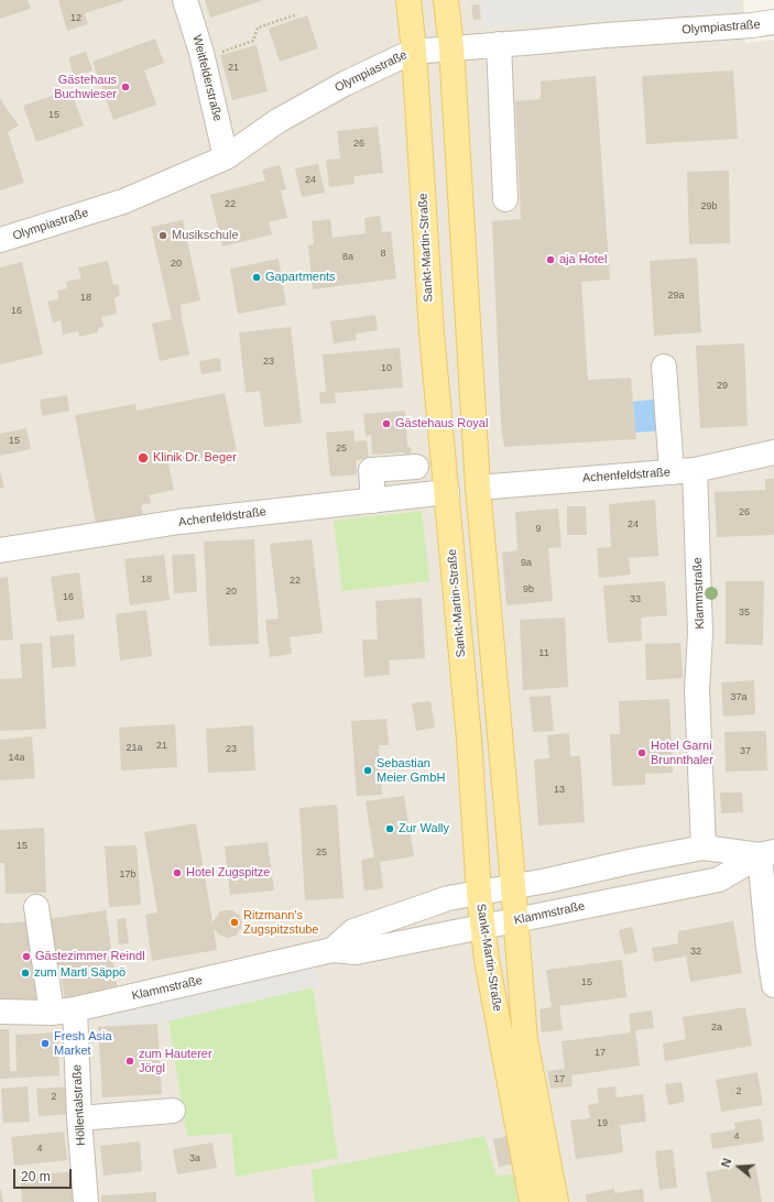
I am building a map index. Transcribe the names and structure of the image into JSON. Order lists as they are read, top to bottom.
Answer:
{
  "streets": {
    "main road": ["Sankt-Martin-Straße"],
    "street": [
      "Olympiastraße",
      "Weitfelderstraße",
      "Achenfeldstraße",
      "Klammstraße",
      "Höllentalstraße"
    ]
  },
  "crossings": [
    ["Olympiastraße", "Weitfelderstraße"],
    ["Olympiastraße", "Sankt-Martin-Straße"],
    ["Sankt-Martin-Straße", "Achenfeldstraße"],
    ["Sankt-Martin-Straße", "Klammstraße"],
    ["Achenfeldstraße", "Klammstraße"],
    ["Klammstraße", "Höllentalstraße"]
  ],
  "places": [
    "Gästehaus Buchwieser",
    "Musikschule",
    "aja Hotel",
    "Gapartments",
    "Gästehaus Royal",
    "Klinik Dr. Beger",
    "Hotel Garni Brunnthaler",
    "Sebastian Meier GmbH",
    "Zur Wally",
    "Hotel Zugspitze",
    "Ritzmann's Zugspitzstube",
    "Gästezimmer Reindl",
    "zum Martl Säppö",
    "Fresh Asia Market",
    "zum Hauterer Jörgl"
  ],
  "house_numbers": [
    "12",
    "21",
    "15",
    "26",
    "24",
    "22",
    "29b",
    "8",
    "8a",
    "20",
    "29a",
    "18",
    "16",
    "23",
    "10",
    "29",
    "15",
    "25",
    "26",
    "24",
    "9",
    "9a",
    "18",
    "22",
    "9b",
    "20",
    "16",
    "33",
    "35",
    "11",
    "37a",
    "21",
    "21a",
    "23",
    "37",
    "14a",
    "13",
    "15",
    "25",
    "17b",
    "32",
    "15",
    "2a",
    "17",
    "17",
    "2",
    "2",
    "19",
    "4",
    "4",
    "3a"
  ],
  "scale_bar": "20 m",
  "north": "left"
}
